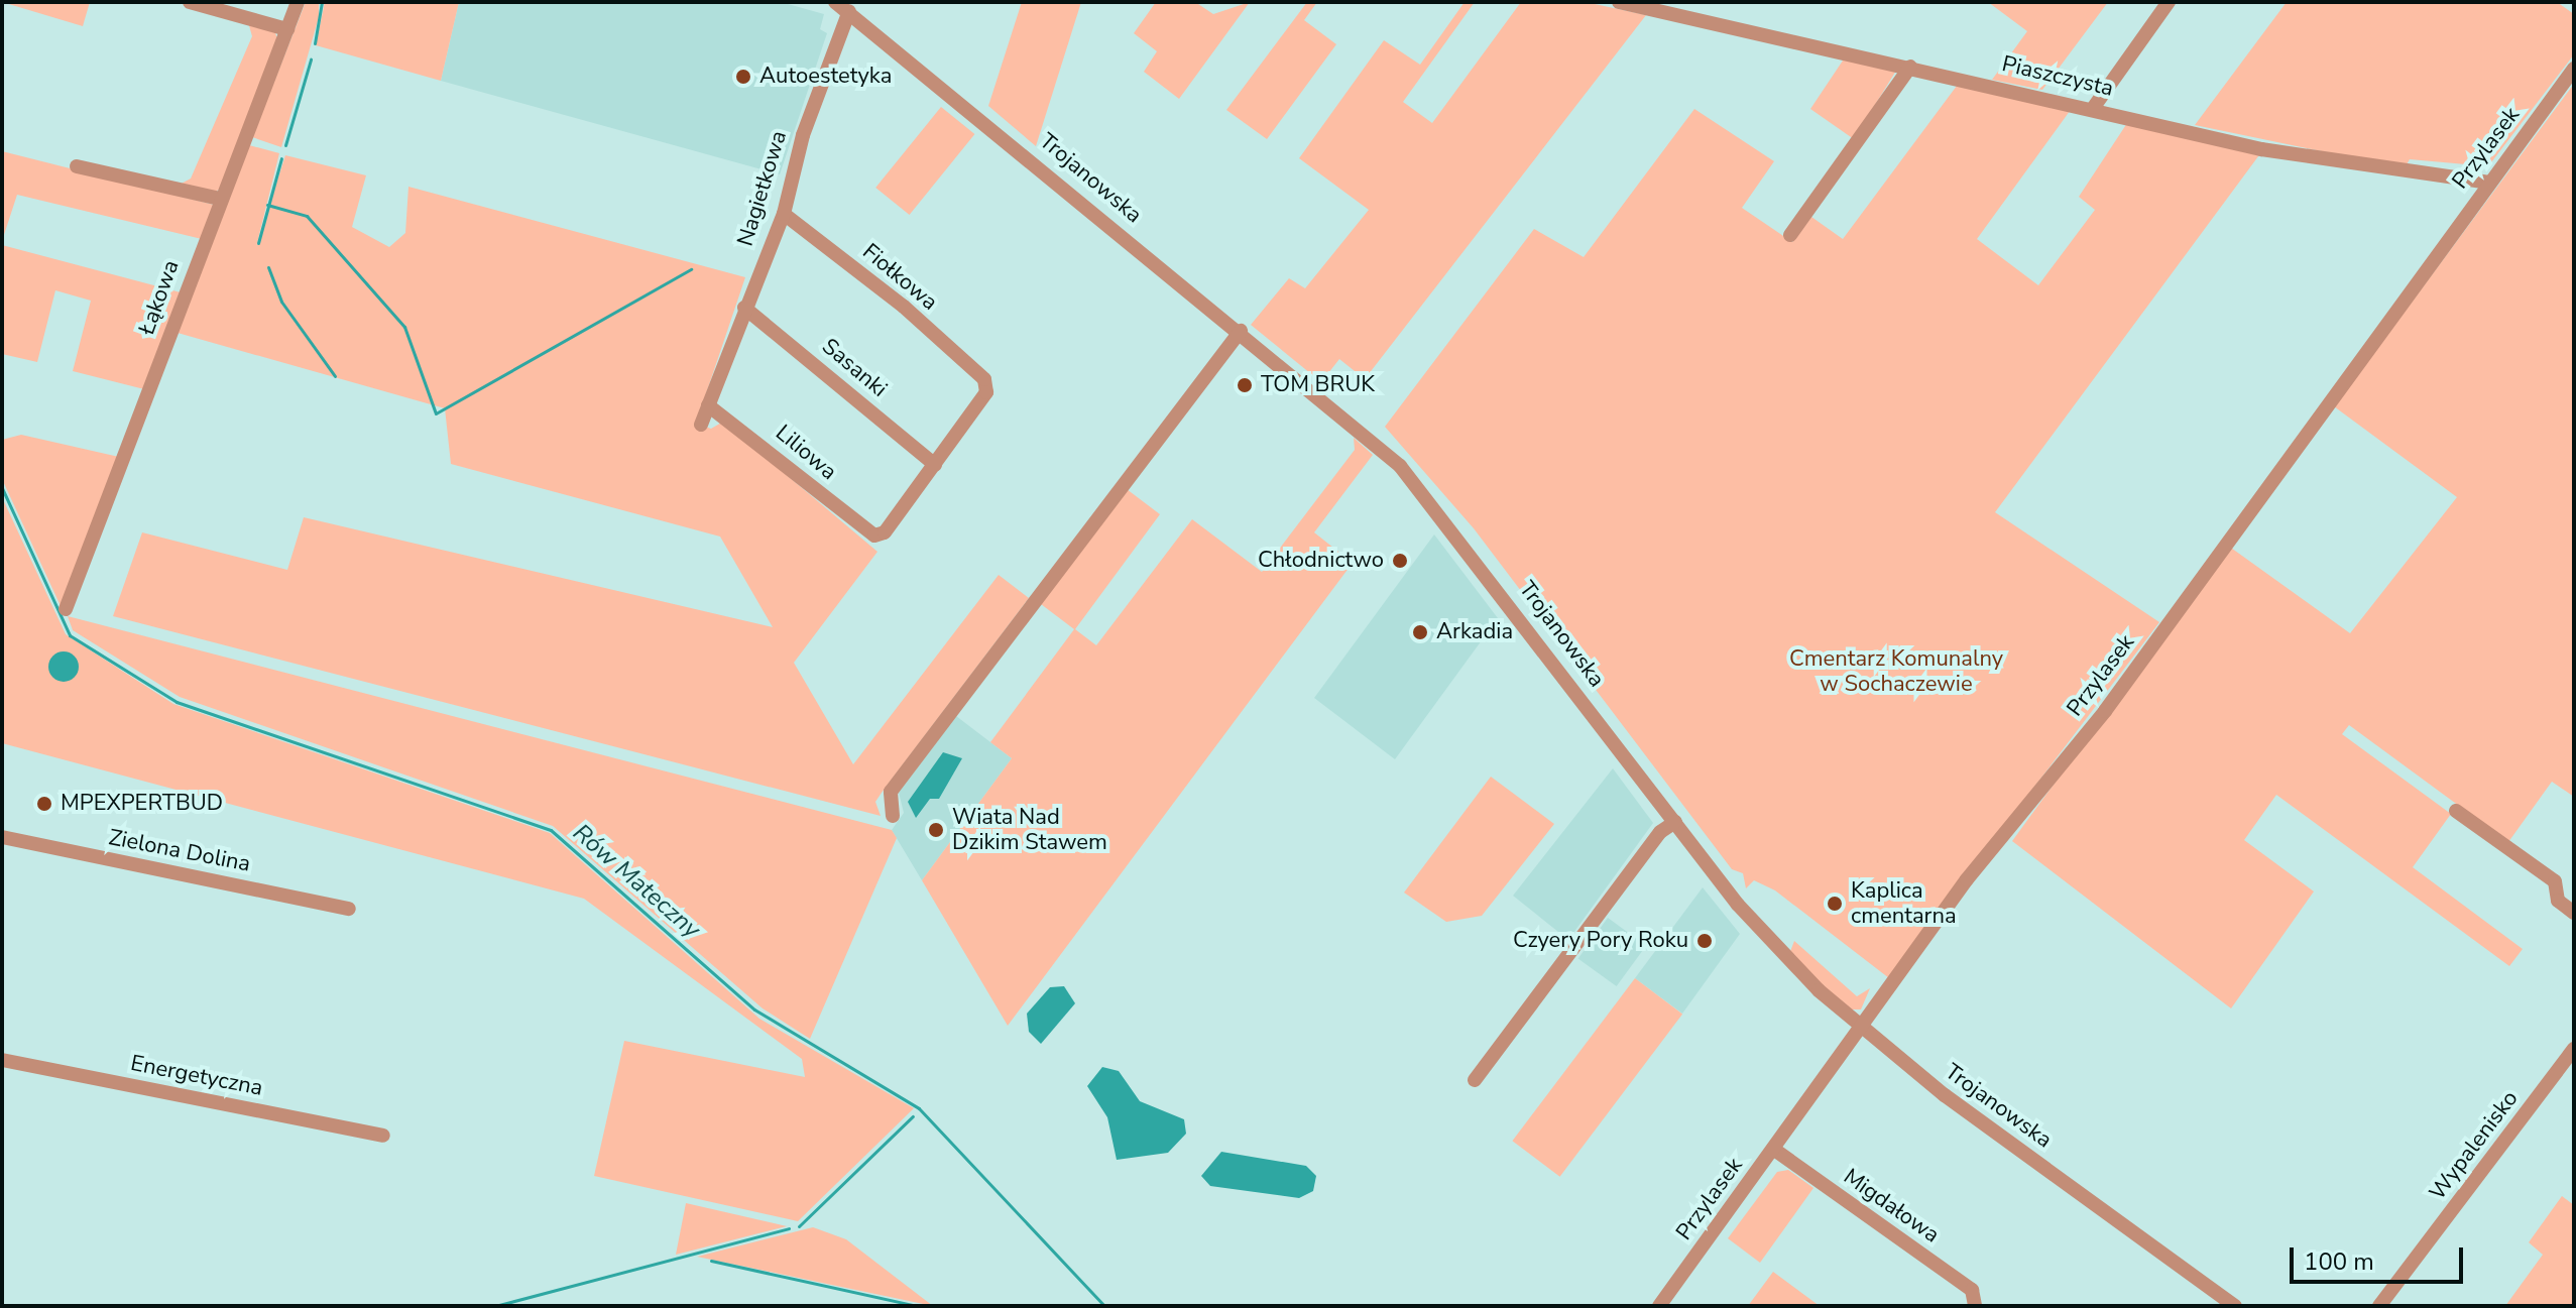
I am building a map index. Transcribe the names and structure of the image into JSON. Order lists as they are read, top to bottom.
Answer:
{
  "streets": {
    "street": [
      "Piaszczysta",
      "Przylasek",
      "Trojanowska",
      "Nagietkowa",
      "Fiołkowa",
      "Łąkowa",
      "Sasanki",
      "Liliowa",
      "Zielona Dolina",
      "Energetyczna",
      "Wypalenisko",
      "Migdałowa"
    ]
  },
  "crossings": [
    ["Piaszczysta", "Przylasek"],
    ["Przylasek", "Trojanowska"],
    ["Przylasek", "Migdałowa"],
    ["Trojanowska", "Nagietkowa"],
    ["Nagietkowa", "Fiołkowa"],
    ["Nagietkowa", "Sasanki"],
    ["Nagietkowa", "Liliowa"],
    ["Fiołkowa", "Sasanki"],
    ["Fiołkowa", "Liliowa"],
    ["Sasanki", "Liliowa"]
  ],
  "water": ["Rów Mateczny"],
  "parks": ["Cmentarz Komunalny w Sochaczewie"],
  "places": [
    "Autoestetyka",
    "TOM BRUK",
    "Chłodnictwo",
    "Arkadia",
    "MPEXPERTBUD",
    "Wiata Nad Dzikim Stawem",
    "Kaplica cmentarna",
    "Czyery Pory Roku"
  ],
  "scale_bar": "100 m"
}
